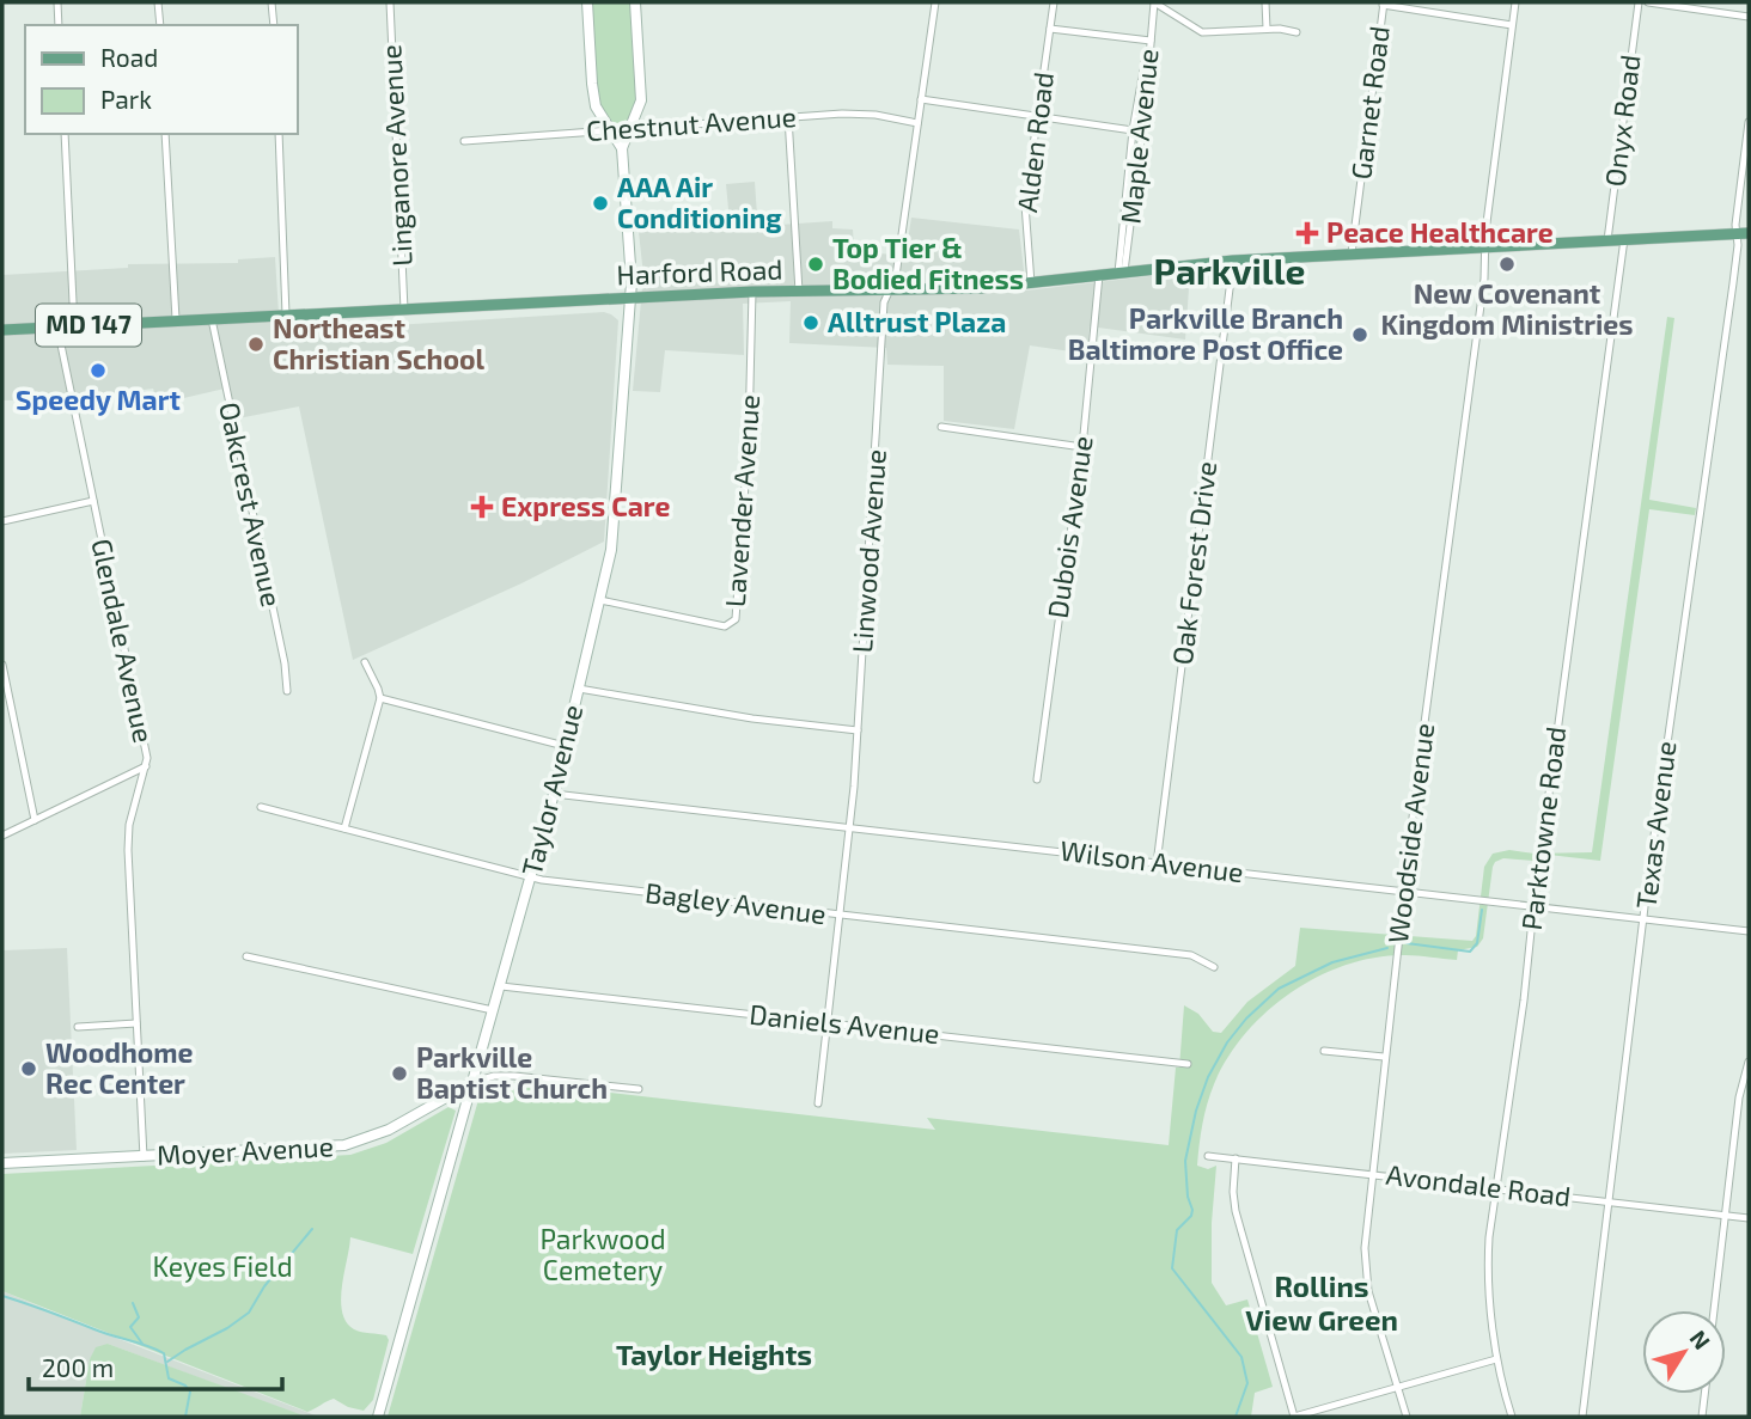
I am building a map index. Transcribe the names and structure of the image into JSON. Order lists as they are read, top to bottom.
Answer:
{
  "streets": {
    "main road": [
      "Harford Road",
      "MD 147",
      "Taylor Avenue",
      "Moyer Avenue"
    ],
    "street": [
      "Garnet Road",
      "Onyx Road",
      "Chestnut Avenue",
      "Maple Avenue",
      "Alden Road",
      "Linganore Avenue",
      "Lavender Avenue",
      "Oakcrest Avenue",
      "Dubois Avenue",
      "Linwood Avenue",
      "Oak Forest Drive",
      "Glendale Avenue",
      "Texas Avenue",
      "Parktowne Road",
      "Woodside Avenue",
      "Wilson Avenue",
      "Bagley Avenue",
      "Daniels Avenue",
      "Avondale Road"
    ]
  },
  "crossings": [
    ["Garnet Road", "Harford Road"],
    ["Onyx Road", "Harford Road"],
    ["Chestnut Avenue", "Linwood Avenue"],
    ["Chestnut Avenue", "Taylor Avenue"],
    ["Maple Avenue", "Harford Road"],
    ["Alden Road", "Harford Road"],
    ["Linganore Avenue", "Harford Road"],
    ["Harford Road", "Lavender Avenue"],
    ["Harford Road", "Oakcrest Avenue"],
    ["Harford Road", "Dubois Avenue"],
    ["Harford Road", "Linwood Avenue"],
    ["Harford Road", "Oak Forest Drive"],
    ["Harford Road", "Glendale Avenue"],
    ["Harford Road", "Taylor Avenue"],
    ["Harford Road", "Texas Avenue"],
    ["Harford Road", "Parktowne Road"],
    ["Harford Road", "Woodside Avenue"],
    ["Lavender Avenue", "Taylor Avenue"],
    ["Linwood Avenue", "Wilson Avenue"],
    ["Linwood Avenue", "Bagley Avenue"],
    ["Linwood Avenue", "Daniels Avenue"],
    ["Oak Forest Drive", "Wilson Avenue"],
    ["Glendale Avenue", "Moyer Avenue"],
    ["Taylor Avenue", "Wilson Avenue"],
    ["Taylor Avenue", "Bagley Avenue"],
    ["Taylor Avenue", "Daniels Avenue"],
    ["Taylor Avenue", "Moyer Avenue"],
    ["Texas Avenue", "Wilson Avenue"],
    ["Texas Avenue", "Avondale Road"],
    ["Parktowne Road", "Wilson Avenue"],
    ["Parktowne Road", "Avondale Road"],
    ["Woodside Avenue", "Wilson Avenue"],
    ["Woodside Avenue", "Avondale Road"]
  ],
  "districts": ["Parkville", "Rollins View Green", "Taylor Heights"],
  "parks": ["Parkwood Cemetery", "Keyes Field"],
  "places": {
    "other": [
      "AAA Air Conditioning",
      "Top Tier & Bodied Fitness",
      "New Covenant Kingdom Ministries",
      "Alltrust Plaza",
      "Parkville Branch Baltimore Post Office",
      "Northeast Christian School",
      "Speedy Mart",
      "Woodhome Rec Center",
      "Parkville Baptist Church"
    ],
    "health": ["Peace Healthcare", "Express Care"]
  },
  "legend": ["Road", "Park"],
  "scale_bar": "200 m",
  "north": "top right"
}
